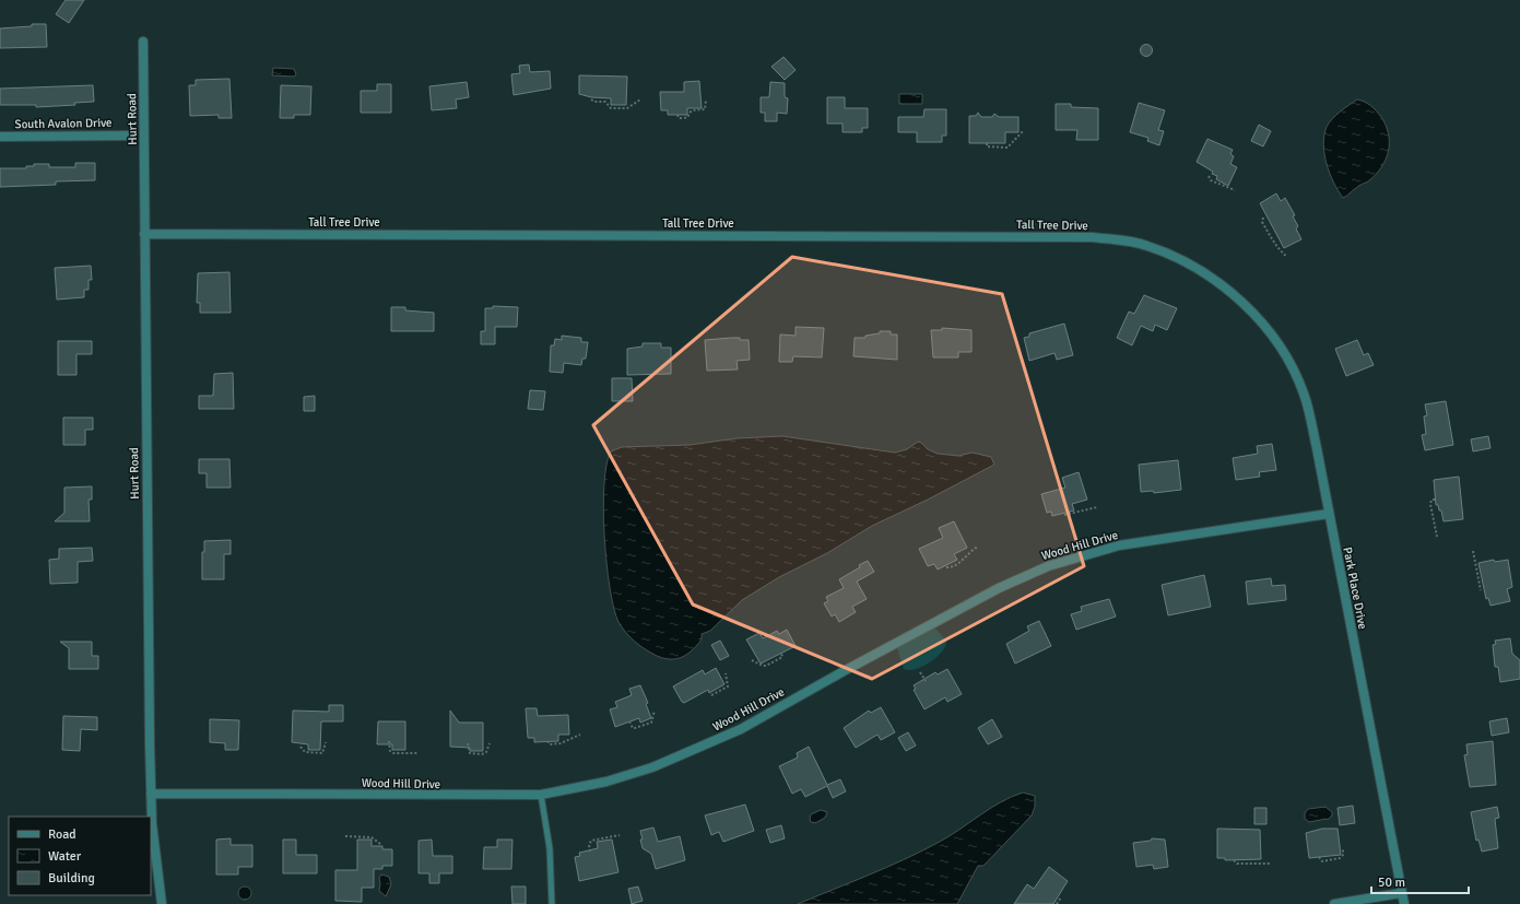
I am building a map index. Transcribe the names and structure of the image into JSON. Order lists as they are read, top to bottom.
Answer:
{
  "streets": {
    "street": [
      "Hurt Road",
      "South Avalon Drive",
      "Tall Tree Drive",
      "Wood Hill Drive",
      "Park Place Drive"
    ]
  },
  "crossings": [
    ["Hurt Road", "Tall Tree Drive"],
    ["Hurt Road", "Wood Hill Drive"],
    ["Tall Tree Drive", "Park Place Drive"],
    ["Wood Hill Drive", "Park Place Drive"]
  ],
  "legend": ["Road", "Water", "Building"],
  "scale_bar": "50 m"
}
